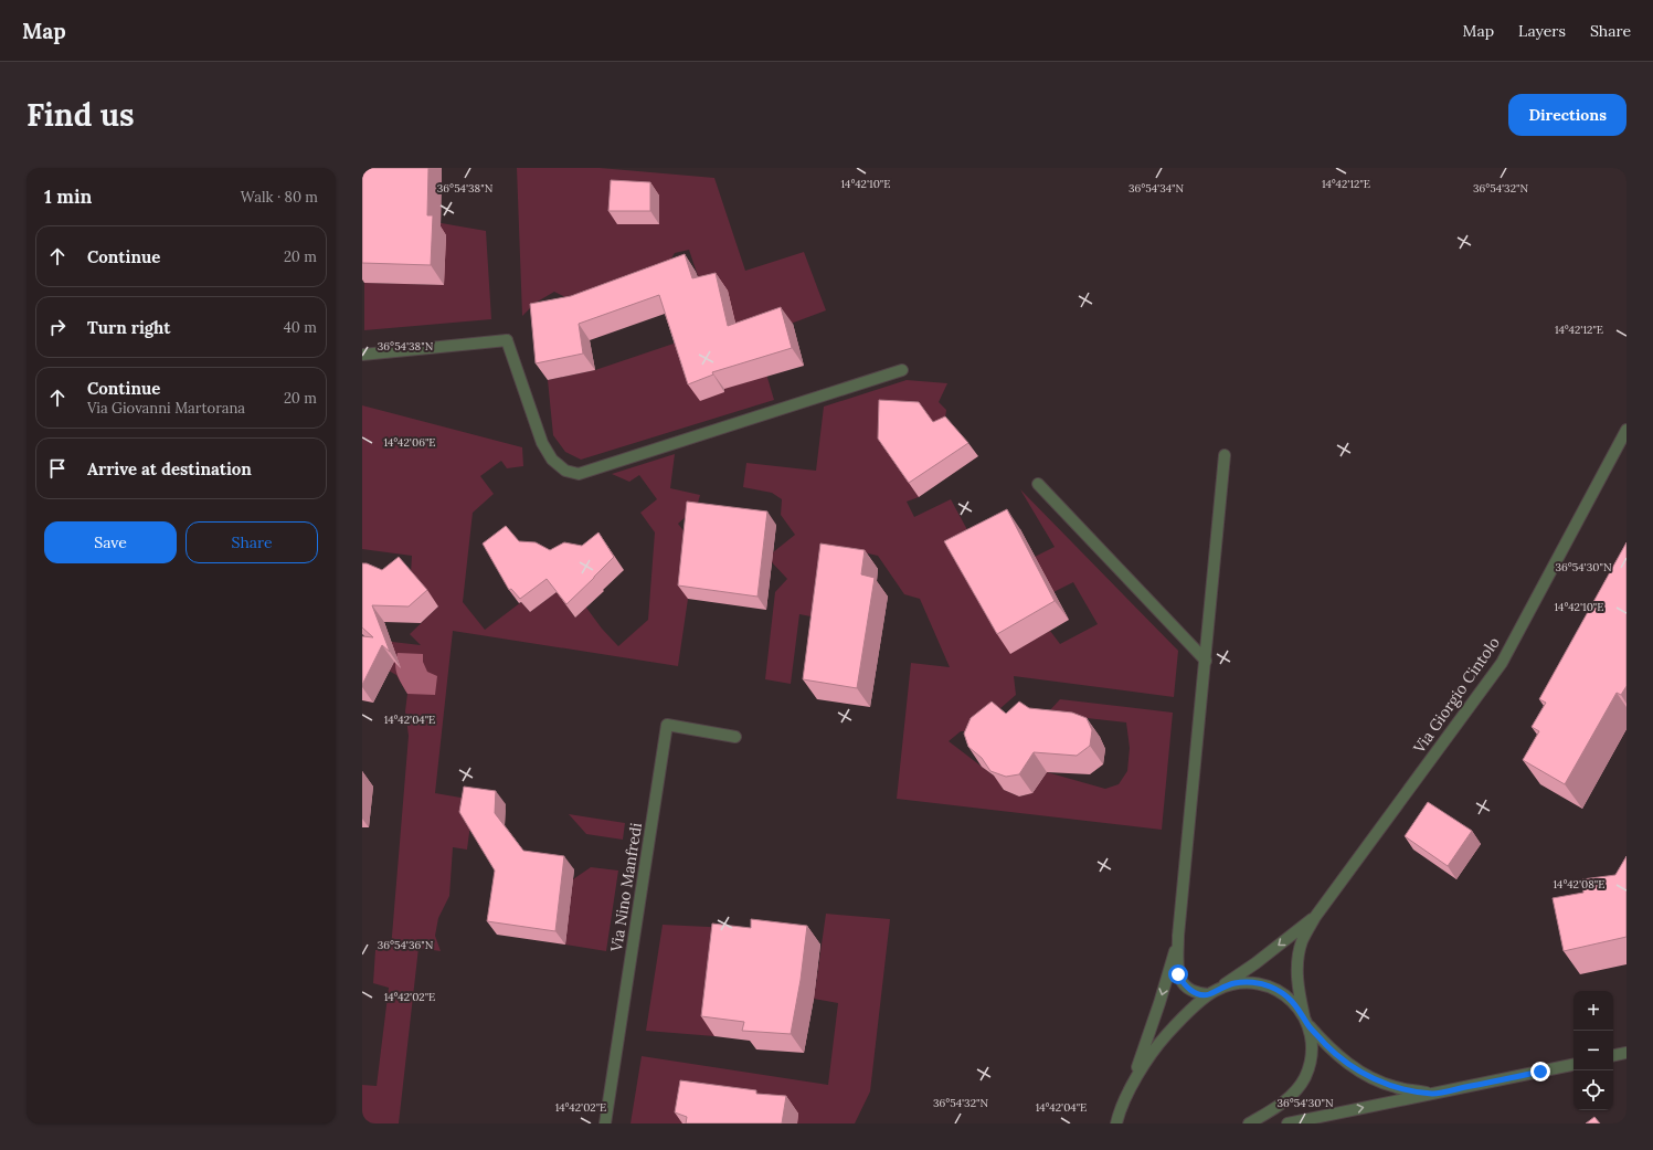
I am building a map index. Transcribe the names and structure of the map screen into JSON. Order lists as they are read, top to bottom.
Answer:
{
  "streets": {
    "street": ["Via Giorgio Cintolo", "Via Nino Manfredi"]
  },
  "page": {
    "header": "Map",
    "nav": ["Map", "Layers", "Share"],
    "buttons": [
      "Directions",
      ["Save", "Share"]
    ],
    "title": "Find us",
    "heading": ["1 min", "Walk · 80 m"],
    "list": [
      ["Continue", "20 m"],
      ["Turn right", "40 m"],
      ["Continue", "Via Giovanni Martorana", "20 m"],
      "Arrive at destination"
    ],
    "map_buttons": ["+", "−"]
  },
  "coordinates": [
    "14°42'10\"E",
    "14°42'12\"E",
    "36°54'38\"N",
    "36°54'34\"N",
    "36°54'32\"N",
    "14°42'06\"E",
    "36°54'30\"N",
    "14°42'04\"E",
    "14°42'08\"E",
    "36°54'36\"N",
    "14°42'02\"E"
  ]
}
